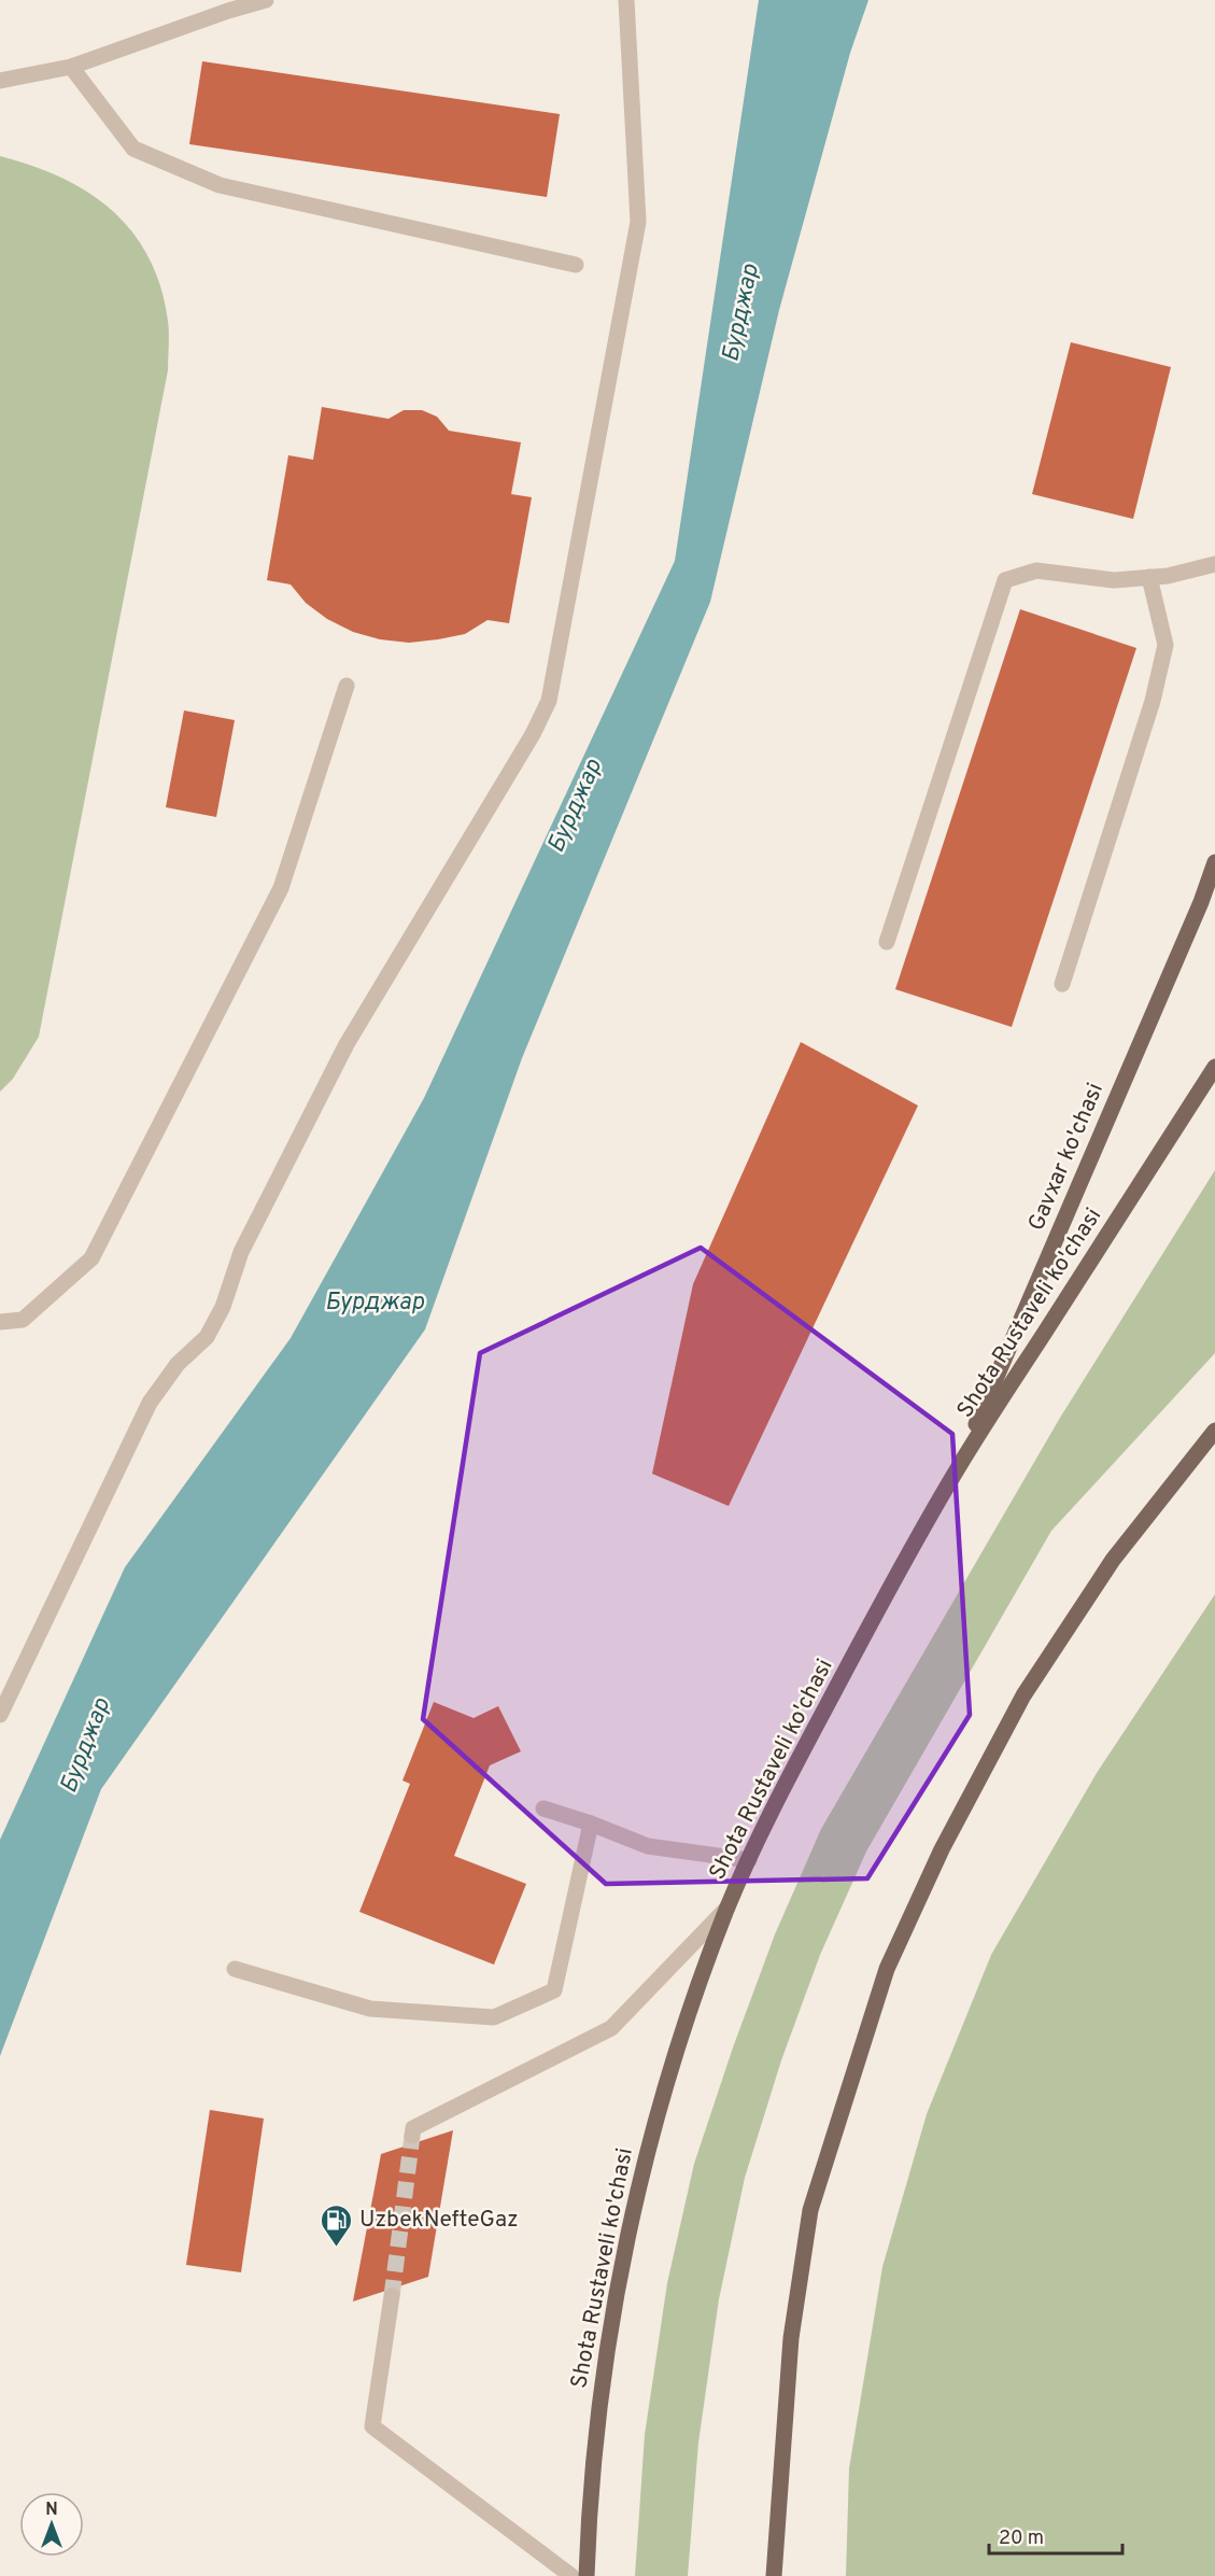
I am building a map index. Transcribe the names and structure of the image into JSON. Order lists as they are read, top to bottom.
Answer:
{
  "streets": {
    "main road": ["Gavxar ko'chasi", "Shota Rustaveli ko'chasi"]
  },
  "crossings": [
    ["Gavxar ko'chasi", "Shota Rustaveli ko'chasi"]
  ],
  "water": ["Бурджар"],
  "places": {
    "fuel station": ["UzbekNefteGaz"]
  },
  "scale_bar": "20 m",
  "north": "top"
}
